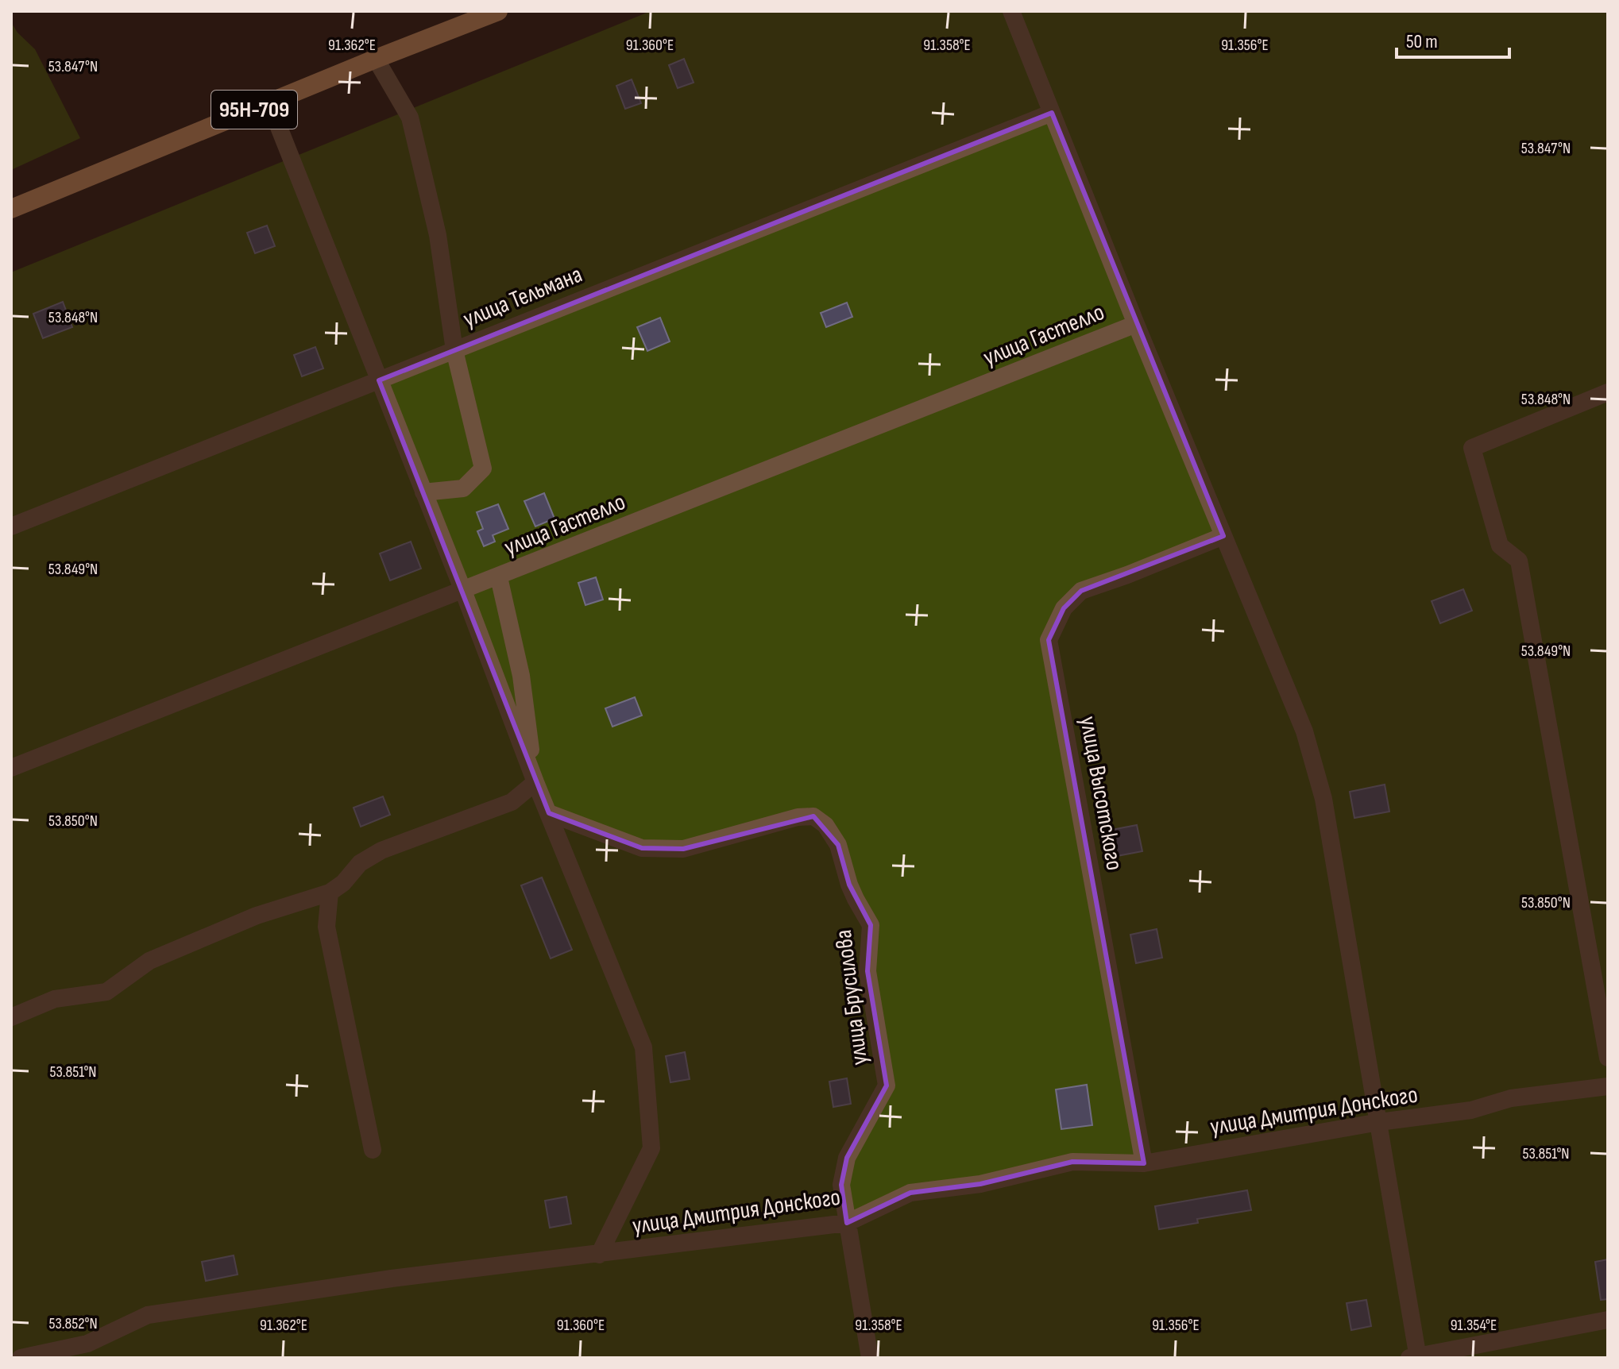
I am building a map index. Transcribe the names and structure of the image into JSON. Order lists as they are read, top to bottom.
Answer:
{
  "streets": {
    "main road": ["95Н-709"],
    "street": [
      "улица Тельмана",
      "улица Гастелло",
      "улица Высотского",
      "улица Брусилова",
      "улица Дмитрия Донского"
    ]
  },
  "crossings": [
    ["улица Высотского", "улица Дмитрия Донского"],
    ["улица Брусилова", "улица Дмитрия Донского"]
  ],
  "scale_bar": "50 m",
  "coordinates": [
    "91.362°E",
    "91.360°E",
    "91.358°E",
    "91.356°E",
    "53.847°N",
    "53.848°N",
    "53.849°N",
    "53.850°N",
    "53.851°N",
    "53.852°N",
    "91.354°E"
  ]
}
